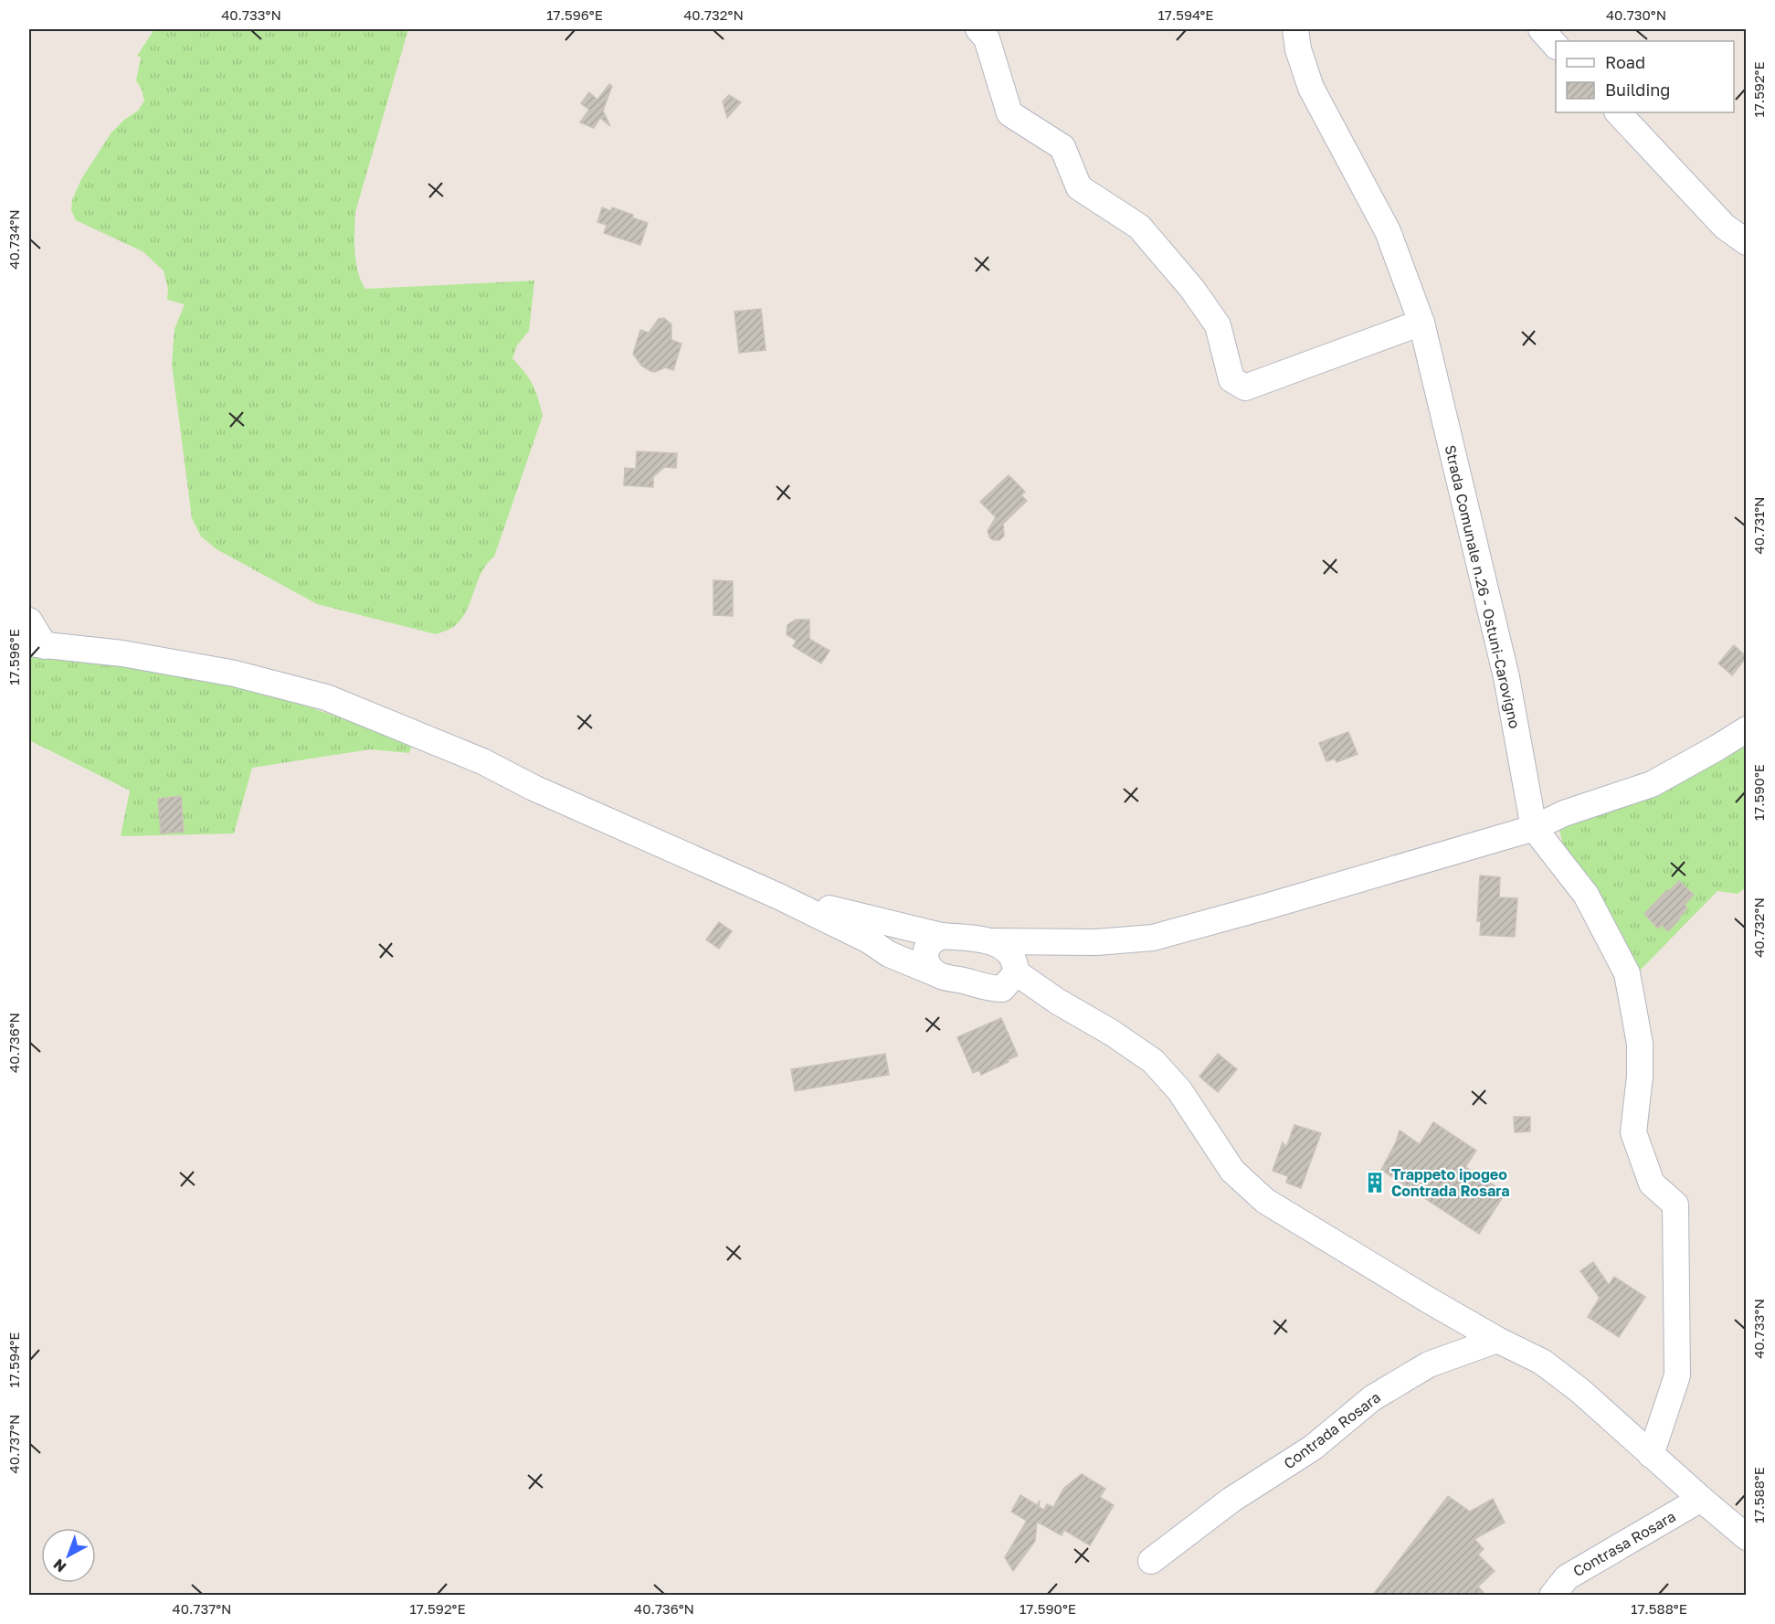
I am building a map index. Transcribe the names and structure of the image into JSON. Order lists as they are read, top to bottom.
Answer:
{
  "streets": {
    "street": ["Strada Comunale n.26 - Ostuni-Carovigno", "Contrada Rosara", "Contrasa Rosara"]
  },
  "places": {
    "building": ["Trappeto ipogeo Contrada Rosara"]
  },
  "legend": ["Road", "Building"],
  "north": "bottom left",
  "coordinates": [
    "40.733°N",
    "17.596°E",
    "40.732°N",
    "17.594°E",
    "40.730°N",
    "17.592°E",
    "40.734°N",
    "40.731°N",
    "17.590°E",
    "40.736°N",
    "40.737°N",
    "17.588°E"
  ]
}
